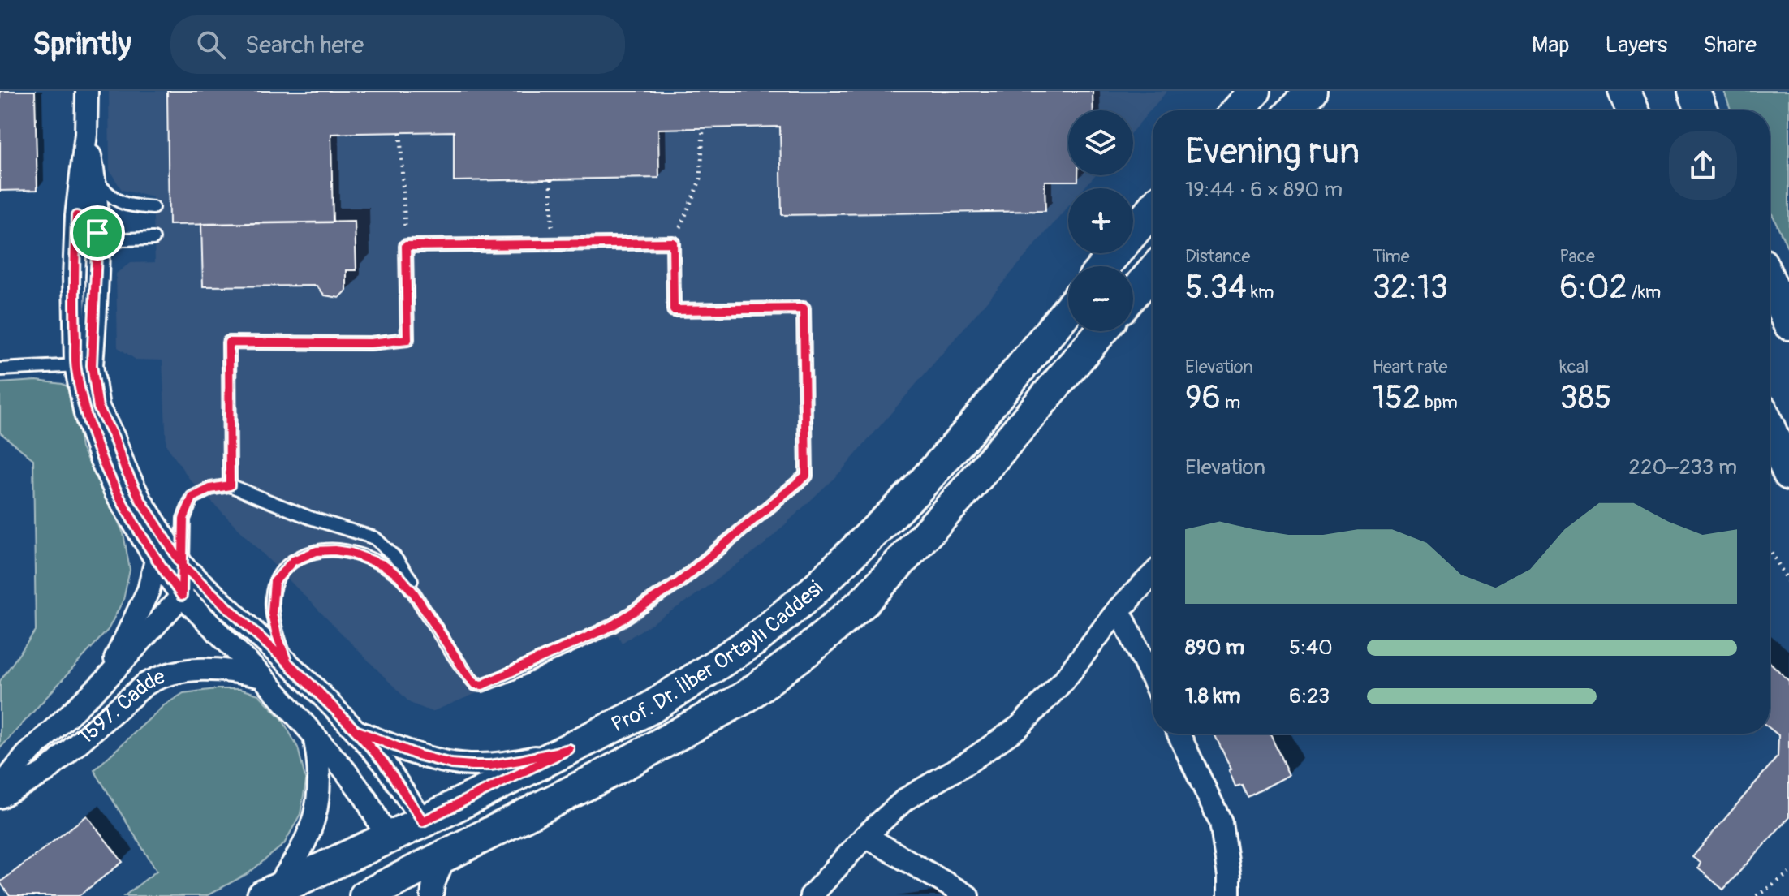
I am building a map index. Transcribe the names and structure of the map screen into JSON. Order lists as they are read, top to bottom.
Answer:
{
  "streets": {
    "street": ["Prof. Dr. İlber Ortaylı Caddesi", "1597. Cadde"]
  },
  "page": {
    "header": "Sprintly",
    "search": "Search here",
    "nav": ["Map", "Layers", "Share"],
    "map_buttons": ["+", "−"],
    "heading": ["Evening run", "19:44 · 6 × 890 m"],
    "stats": [
      ["Distance", "5.34 km"],
      ["Time", "32:13"],
      ["Pace", "6:02 /km"],
      ["Elevation", "96 m"],
      ["Heart rate", "152 bpm"],
      ["kcal", "385"]
    ],
    "chart": ["Elevation", "220–233 m"],
    "list": [
      {
        "name": "890 m",
        "note": "5:40"
      },
      {
        "name": "1.8 km",
        "note": "6:23"
      }
    ]
  }
}
